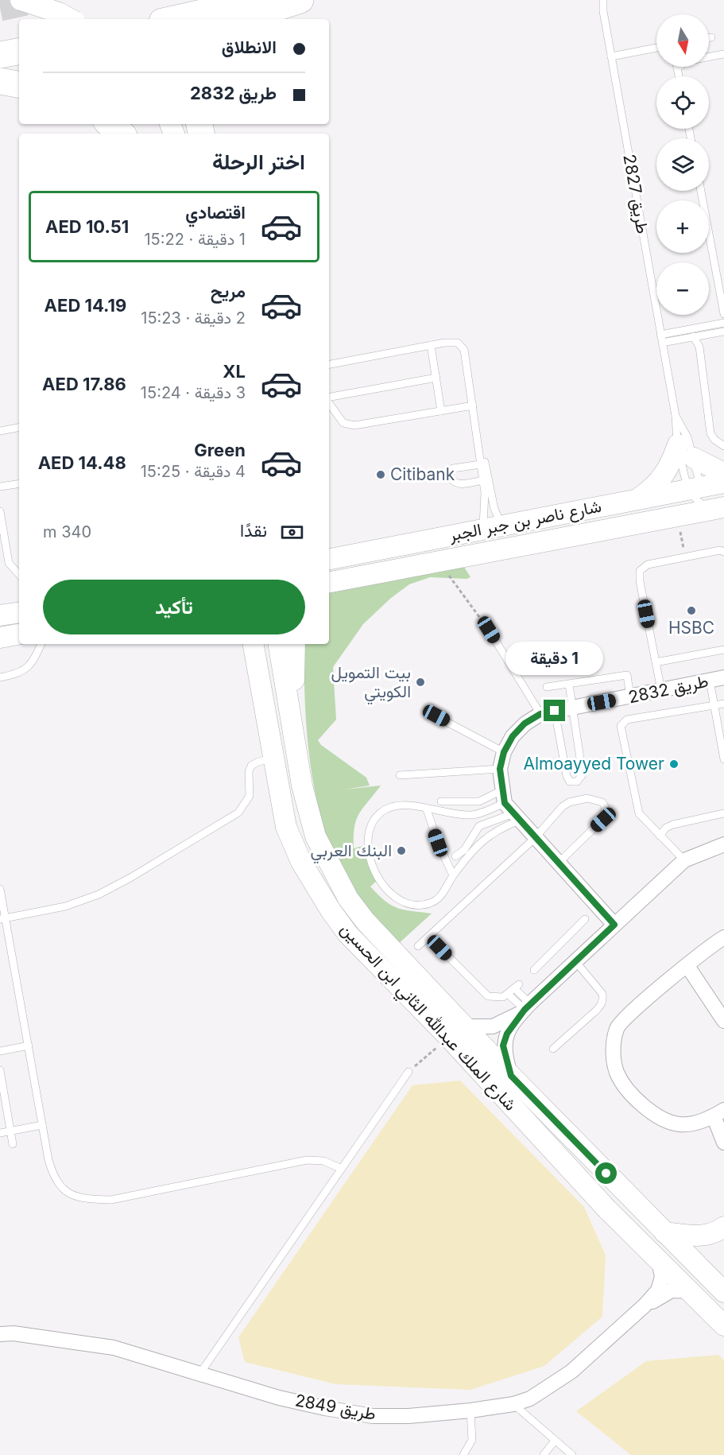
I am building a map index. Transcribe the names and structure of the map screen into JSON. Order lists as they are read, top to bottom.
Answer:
{
  "streets": {
    "main road": ["شارع ناصر بن جبر الجبر", "شارع الملك عبدالله الثاني ابن الحسين"],
    "street": ["طريق 2832", "طريق 2849"],
    "lane": ["طريق 2827"]
  },
  "crossings": [
    ["طريق 2827", "شارع ناصر بن جبر الجبر"],
    ["شارع الملك عبدالله الثاني ابن الحسين", "طريق 2849"]
  ],
  "places": [
    "Citibank",
    "HSBC",
    "بيت التمويل الكويتي",
    "Almoayyed Tower",
    "البنك العربي"
  ],
  "north": "bottom",
  "page": {
    "map_buttons": ["+", "−"],
    "banner": ["الانطلاق", "طريق 2832"],
    "heading": "اختر الرحلة",
    "list": [
      {
        "name": "اقتصادي",
        "note": "1 دقيقة · 15:22",
        "value": "AED 10.51"
      },
      {
        "name": "مريح",
        "note": "2 دقيقة · 15:23",
        "value": "AED 14.19"
      },
      {
        "name": "XL",
        "note": "3 دقيقة · 15:24",
        "value": "AED 17.86"
      },
      {
        "name": "Green",
        "note": "4 دقيقة · 15:25",
        "value": "AED 14.48"
      }
    ],
    "pay": ["نقدًا", "340 m"],
    "buttons": "تأكيد",
    "bubble": "1 دقيقة"
  }
}
